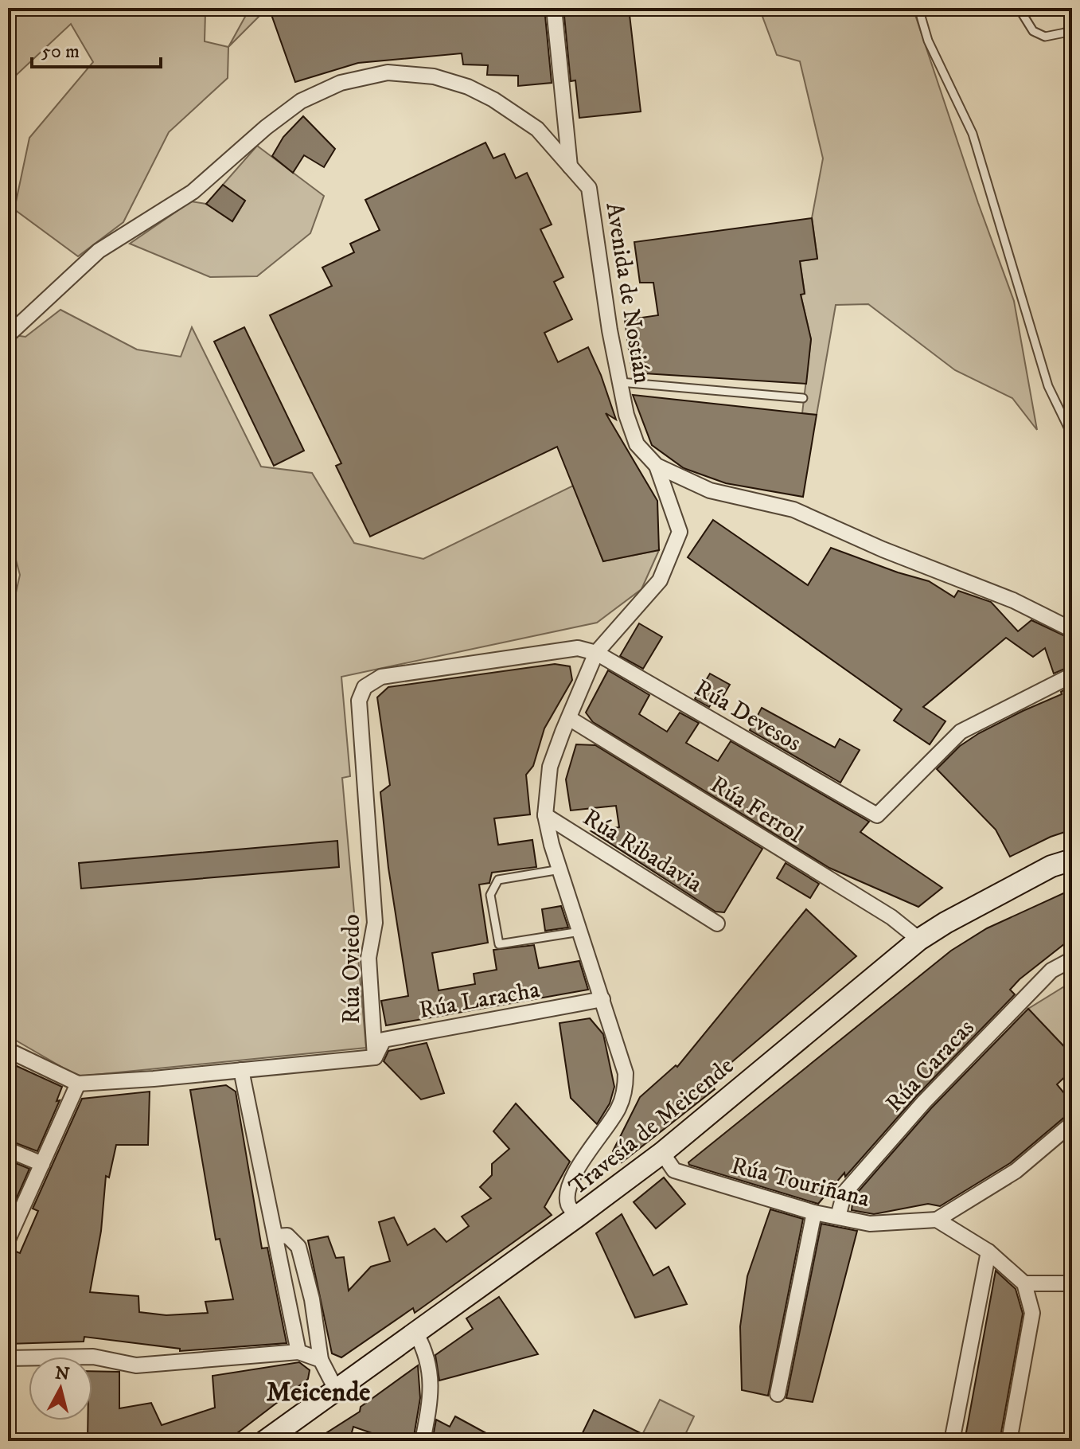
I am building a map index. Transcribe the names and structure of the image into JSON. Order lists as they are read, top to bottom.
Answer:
{
  "streets": {
    "main road": ["Travesía de Meicende"],
    "street": [
      "Avenida de Nostián",
      "Rúa Devesos",
      "Rúa Ferrol",
      "Rúa Ribadavia",
      "Rúa Oviedo",
      "Rúa Laracha",
      "Rúa Caracas",
      "Rúa Touriñana"
    ]
  },
  "crossings": [
    ["Rúa Devesos", "Rúa Oviedo"],
    ["Rúa Ferrol", "Travesía de Meicende"],
    ["Rúa Oviedo", "Rúa Laracha"],
    ["Rúa Caracas", "Rúa Touriñana"],
    ["Travesía de Meicende", "Rúa Touriñana"]
  ],
  "districts": ["Meicende"],
  "scale_bar": "50 m",
  "north": "top"
}
